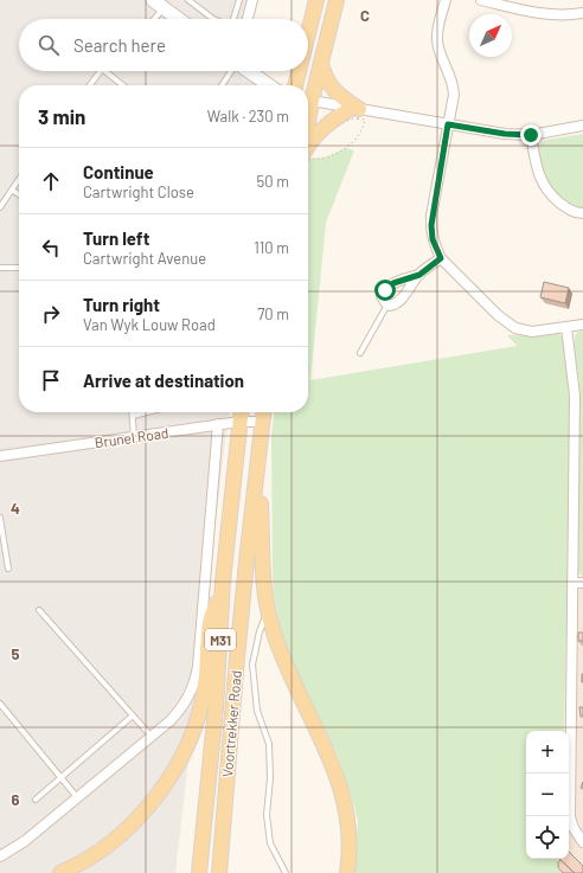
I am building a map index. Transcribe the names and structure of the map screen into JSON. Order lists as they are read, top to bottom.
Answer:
{
  "streets": {
    "main road": ["M31", "Voortrekker Road"],
    "street": ["Brunel Road"]
  },
  "crossings": [
    ["Brunel Road", "Voortrekker Road"]
  ],
  "north": "top right",
  "page": {
    "search": "Search here",
    "heading": ["3 min", "Walk · 230 m"],
    "list": [
      ["Continue", "Cartwright Close", "50 m"],
      ["Turn left", "Cartwright Avenue", "110 m"],
      ["Turn right", "Van Wyk Louw Road", "70 m"],
      "Arrive at destination"
    ],
    "map_buttons": ["+", "−"]
  },
  "grid": {
    "columns": ["C"],
    "rows": ["4", "5", "6"]
  }
}
